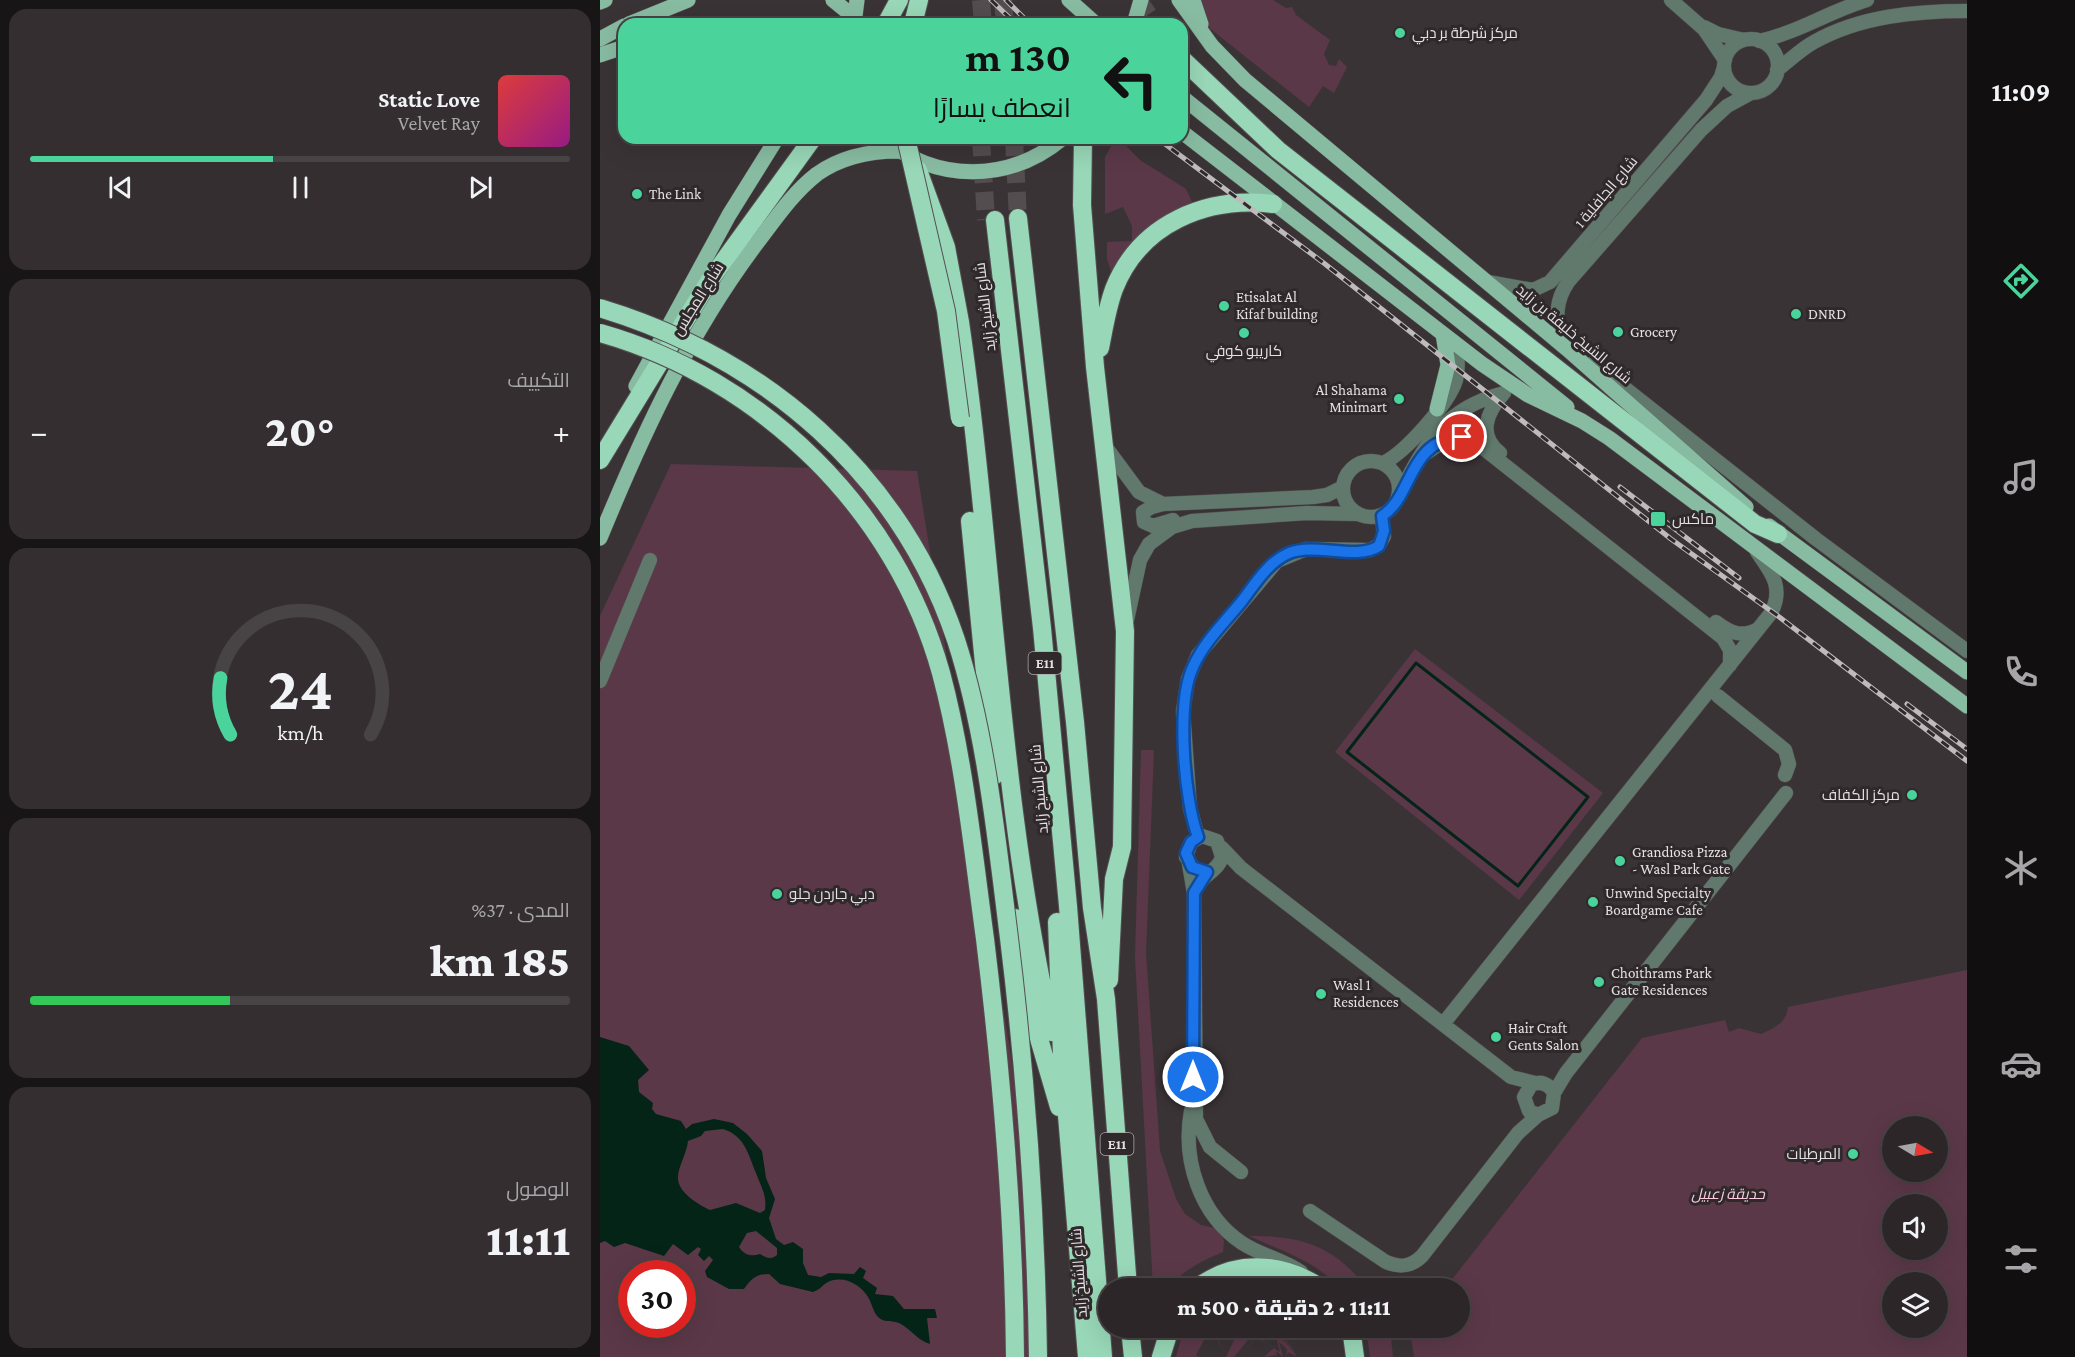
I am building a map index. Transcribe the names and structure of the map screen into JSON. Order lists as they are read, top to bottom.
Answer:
{
  "streets": {
    "highway": ["شارع الشيخ زايد", "E11"],
    "main road": ["شارع المجلس", "شارع الشيخ خليفة بن زايد"],
    "street": ["شارع الجافلية 1"]
  },
  "crossings": [
    ["شارع الجافلية 1", "شارع الشيخ خليفة بن زايد"]
  ],
  "parks": ["حديقة زعبيل"],
  "places": {
    "other": [
      "مركز شرطة بر دبي",
      "The Link",
      "Etisalat Al Kifaf building",
      "DNRD",
      "Grocery",
      "كاريبو كوفي",
      "Al Shahama Minimart",
      "مركز الكفاف",
      "Grandiosa Pizza - Wasl Park Gate",
      "دبي جاردن جلو",
      "Unwind Specialty Boardgame Cafe",
      "Choithrams Park Gate Residences",
      "Wasl 1 Residences",
      "Hair Craft Gents Salon",
      "المرطبات"
    ],
    "transit": ["ماكس"]
  },
  "north": "right",
  "page": {
    "tabs": "11:09",
    "turn": ["130 m", "انعطف يسارًا"],
    "song": ["Static Love", "Velvet Ray"],
    "tile": [
      "التكييف",
      ["المدى · 37%", "185 km"],
      ["الوصول", "11:11"]
    ],
    "heat": ["−", "20°", "+"],
    "limit": "30",
    "trip": "11:11 · 2 دقيقة · 500 m",
    "gauge": ["24", "km/h"]
  }
}
